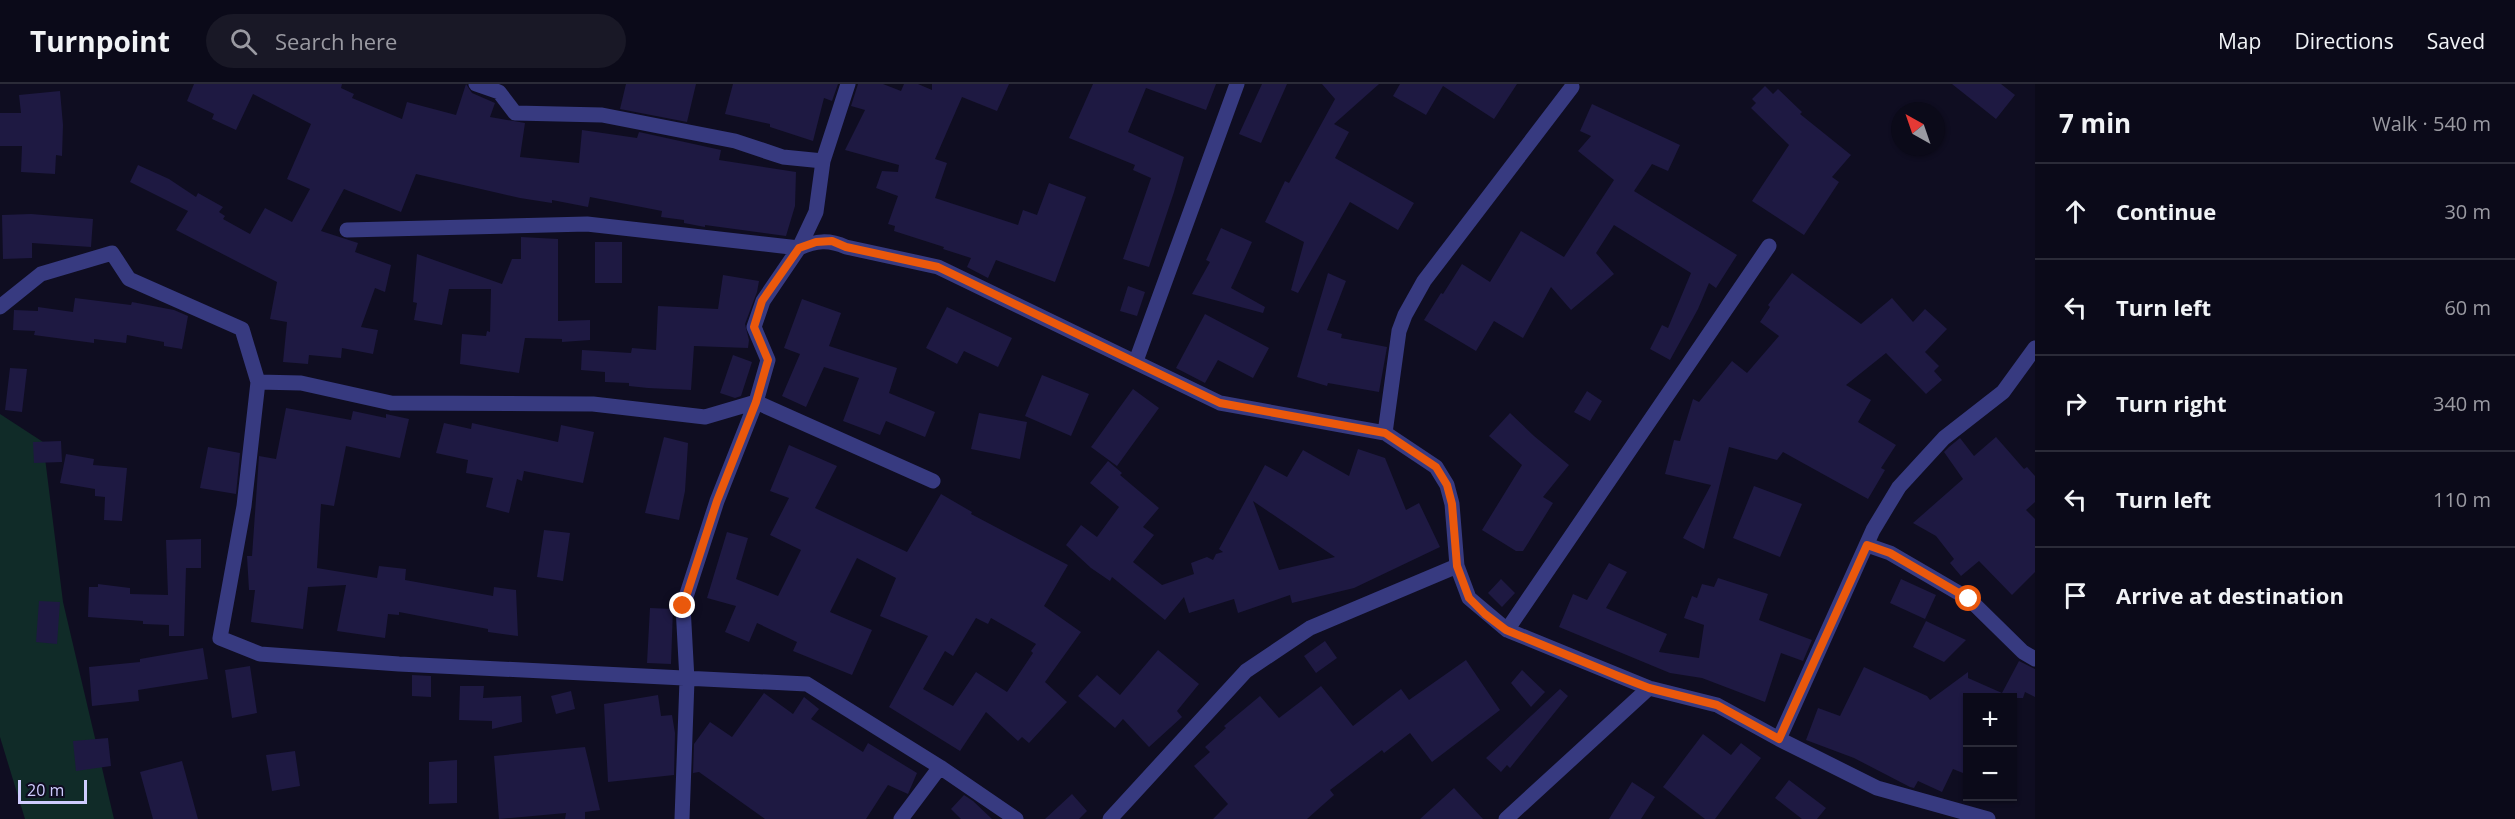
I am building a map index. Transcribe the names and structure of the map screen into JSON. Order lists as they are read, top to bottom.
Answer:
{
  "scale_bar": "20 m",
  "north": "top left",
  "page": {
    "header": "Turnpoint",
    "search": "Search here",
    "nav": ["Map", "Directions", "Saved"],
    "heading": ["7 min", "Walk · 540 m"],
    "list": [
      ["Continue", "30 m"],
      ["Turn left", "60 m"],
      ["Turn right", "340 m"],
      ["Turn left", "110 m"],
      "Arrive at destination"
    ],
    "map_buttons": ["+", "−"],
    "scale": "20 m"
  }
}
